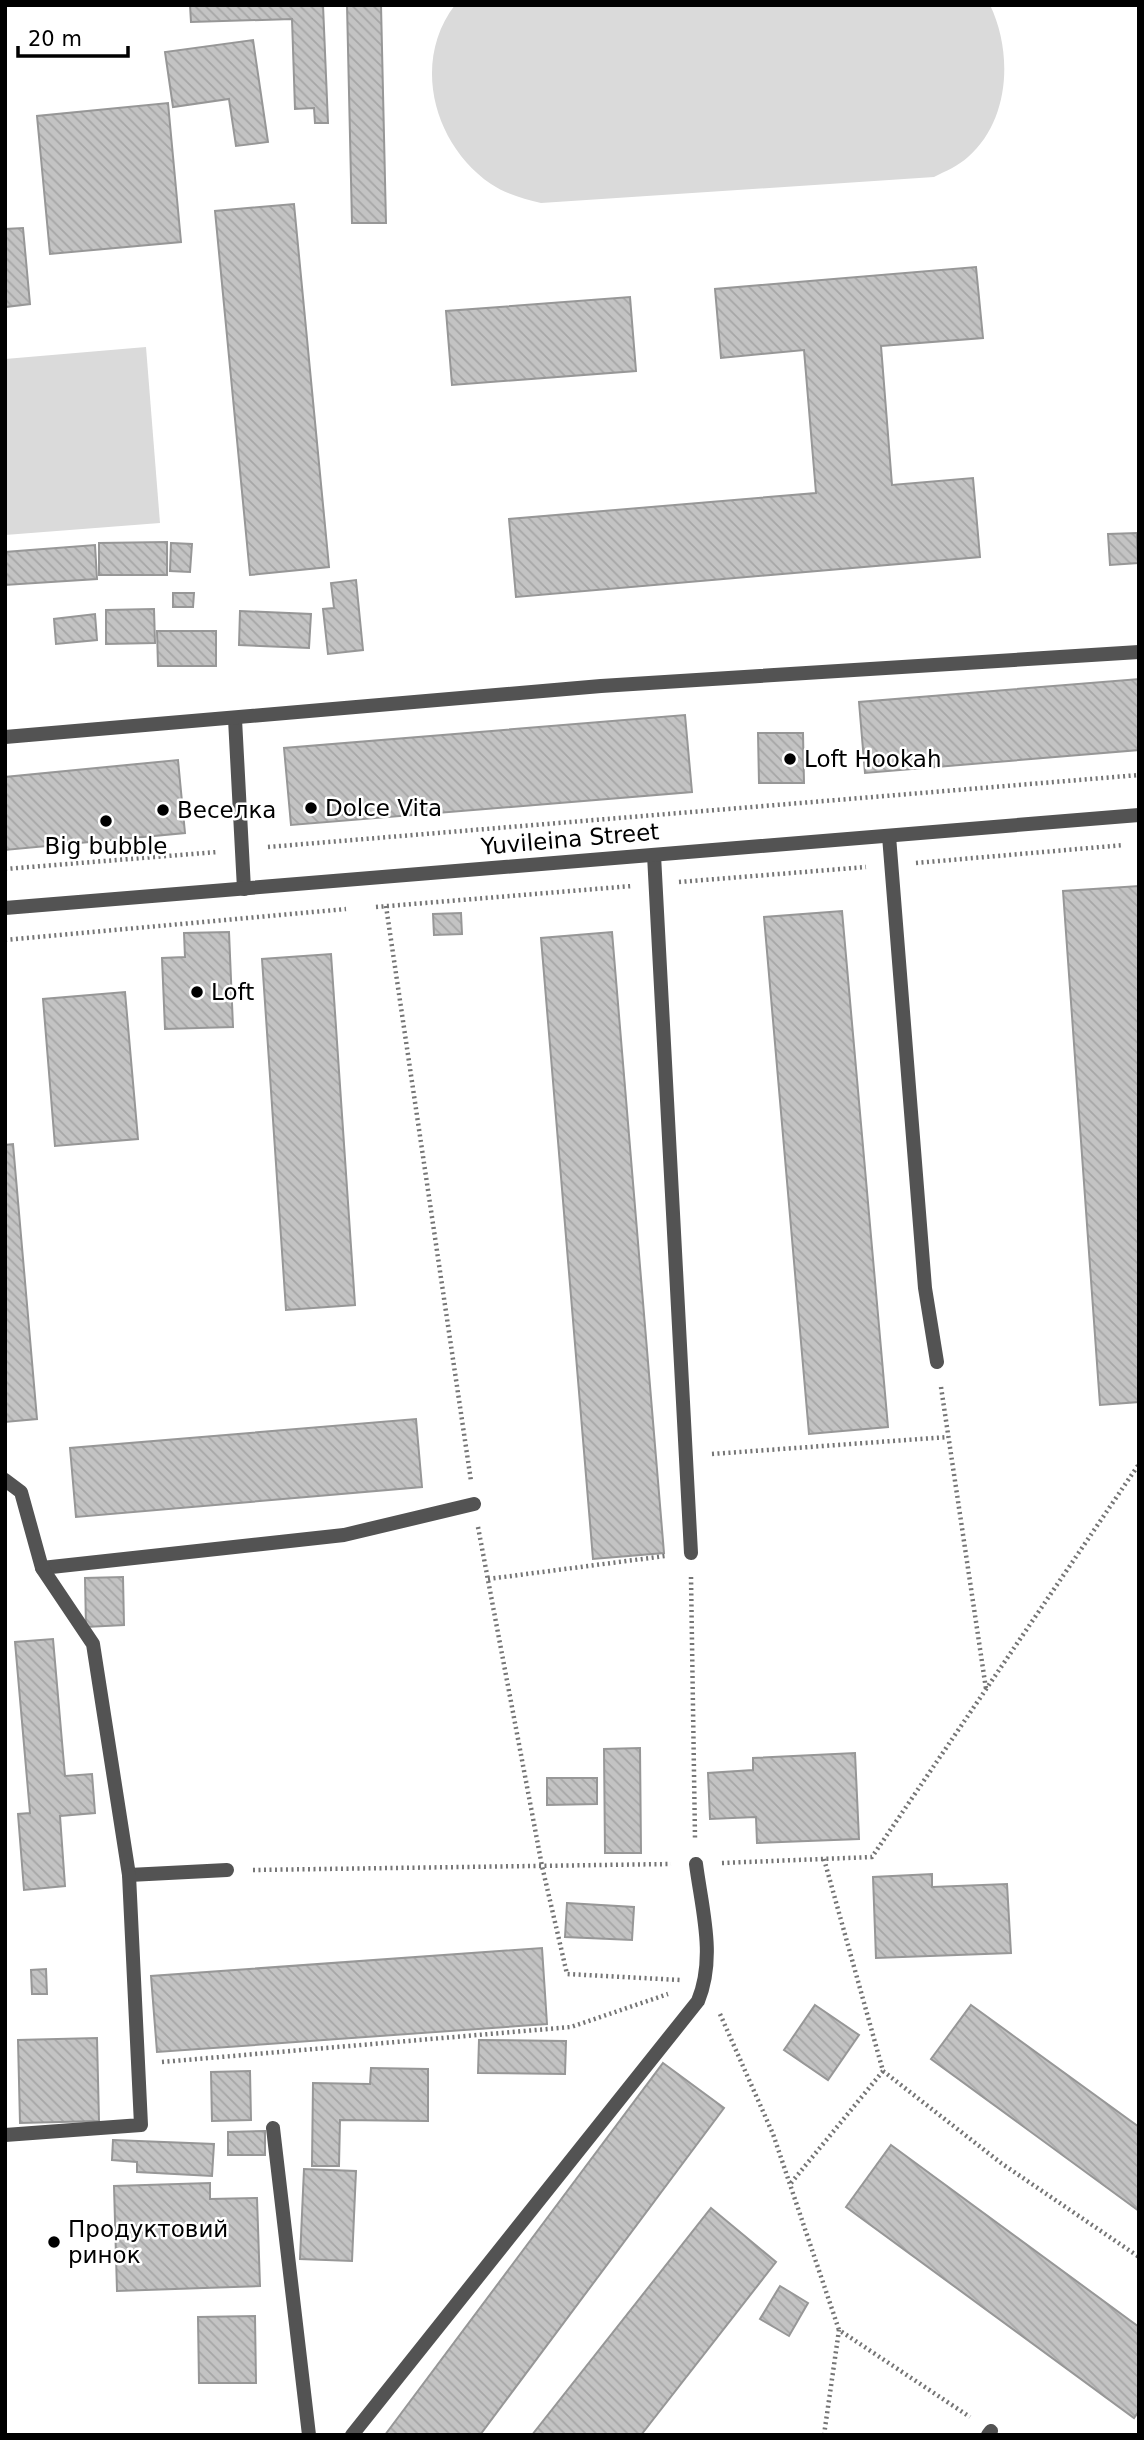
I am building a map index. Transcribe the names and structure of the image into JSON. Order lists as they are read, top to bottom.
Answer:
{
  "streets": {
    "street": ["Yuvileina Street"]
  },
  "places": [
    "Loft Hookah",
    "Dolce Vita",
    "Веселка",
    "Big bubble",
    "Loft",
    "Продуктовий ринок"
  ],
  "scale_bar": "20 m"
}
